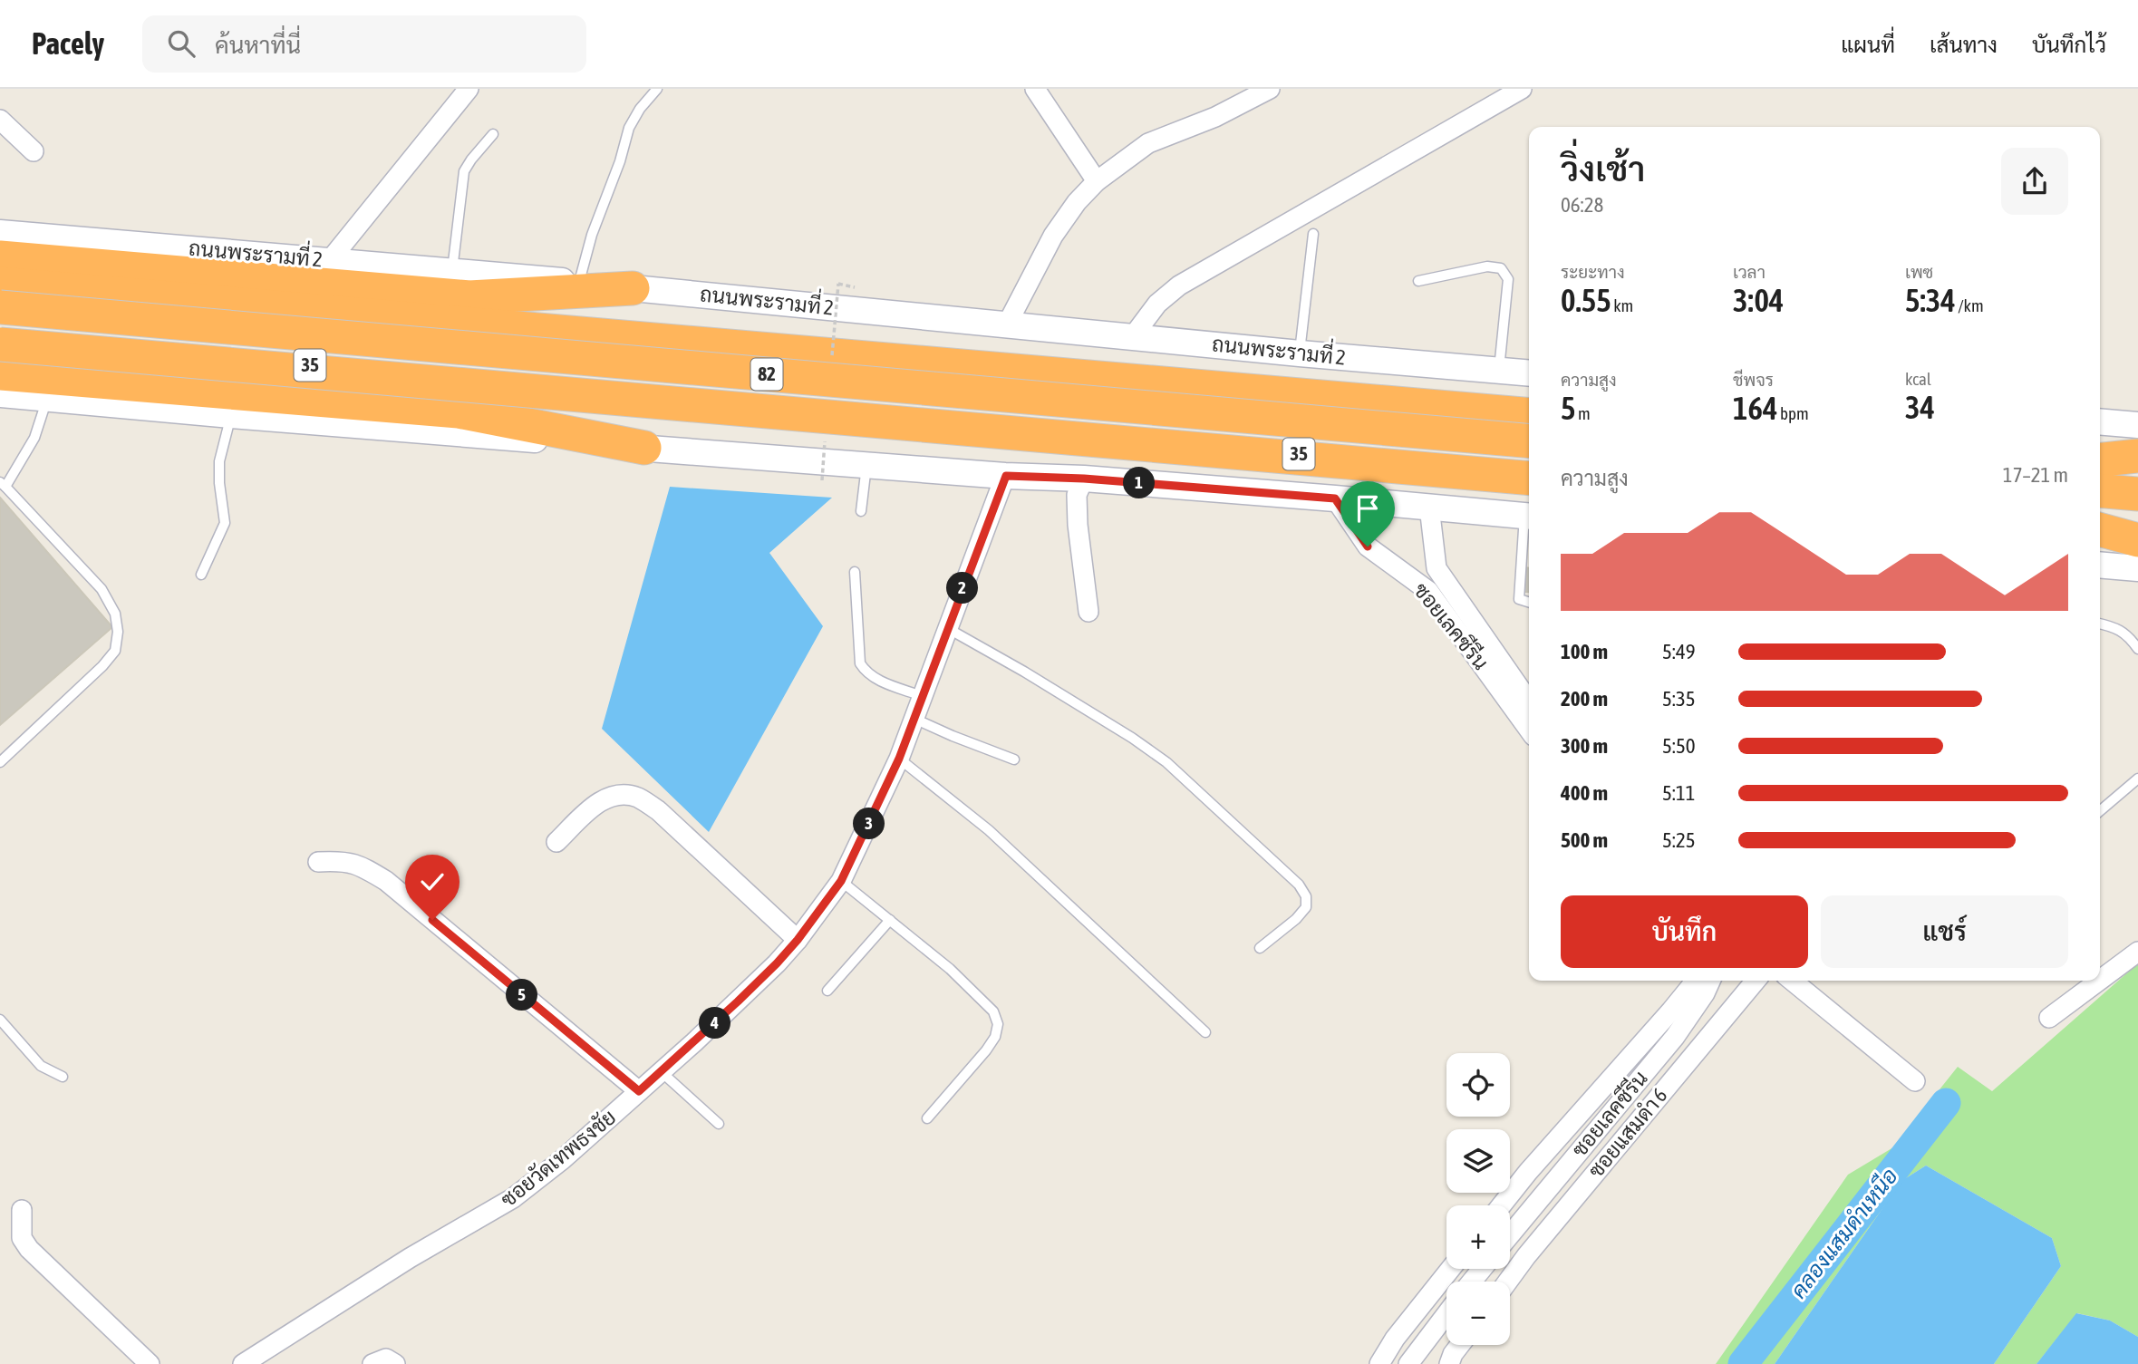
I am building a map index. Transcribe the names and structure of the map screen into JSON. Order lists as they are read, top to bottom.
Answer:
{
  "streets": {
    "highway": ["ถนนพระรามที่ 2", "35", "82"],
    "street": ["ซอยเลคซีรีน", "ซอยแสมดำ 6", "ซอยวัดเทพธงชัย"]
  },
  "crossings": [
    ["35", "ซอยเลคซีรีน"],
    ["35", "ซอยวัดเทพธงชัย"]
  ],
  "water": ["คลองแสมดำเหนือ"],
  "page": {
    "header": "Pacely",
    "search": "ค้นหาที่นี่",
    "nav": ["แผนที่", "เส้นทาง", "บันทึกไว้"],
    "heading": ["วิ่งเช้า", "06:28"],
    "stats": [
      ["ระยะทาง", "0.55 km"],
      ["เวลา", "3:04"],
      ["เพซ", "5:34 /km"],
      ["ความสูง", "5 m"],
      ["ชีพจร", "164 bpm"],
      ["kcal", "34"]
    ],
    "chart": ["ความสูง", "17–21 m"],
    "pins": [
      "1",
      "2",
      "3",
      "5",
      "4"
    ],
    "list": [
      {
        "name": "100 m",
        "note": "5:49"
      },
      {
        "name": "200 m",
        "note": "5:35"
      },
      {
        "name": "300 m",
        "note": "5:50"
      },
      {
        "name": "400 m",
        "note": "5:11"
      },
      {
        "name": "500 m",
        "note": "5:25"
      }
    ],
    "buttons": ["บันทึก", "แชร์"],
    "map_buttons": ["+", "−"]
  }
}
